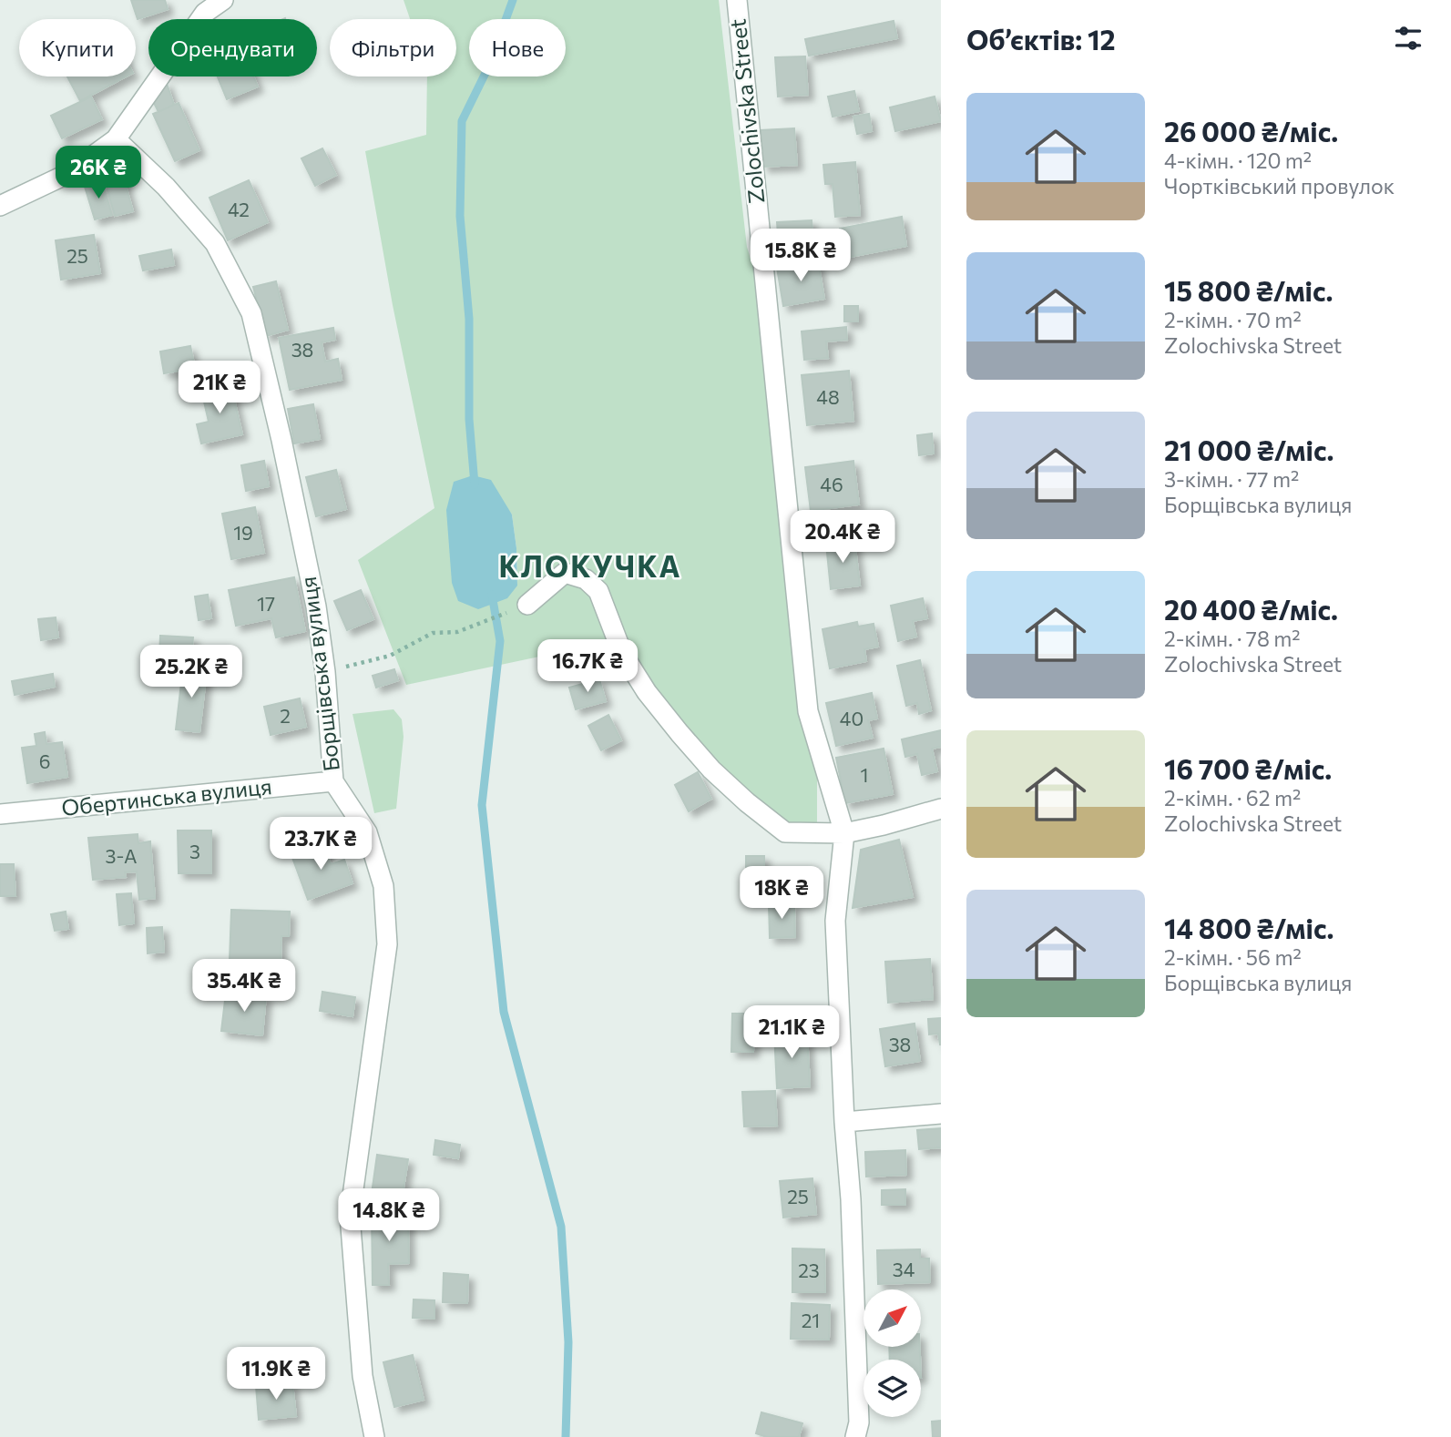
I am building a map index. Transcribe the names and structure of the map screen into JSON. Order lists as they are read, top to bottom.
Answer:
{
  "streets": {
    "street": ["Zolochivska Street", "Борщівська вулиця", "Обертинська вулиця"]
  },
  "crossings": [
    ["Борщівська вулиця", "Обертинська вулиця"]
  ],
  "districts": ["КЛОКУЧКА"],
  "house_numbers": [
    "42",
    "25",
    "38",
    "48",
    "46",
    "19",
    "17",
    "2",
    "40",
    "6",
    "1",
    "3",
    "3-А",
    "38",
    "25",
    "34",
    "23",
    "21"
  ],
  "north": "top right",
  "page": {
    "heading": "Об’єктів: 12",
    "chip": [
      "Купити",
      "Орендувати",
      "Фільтри",
      "Нове"
    ],
    "list": [
      {
        "name": "26 000 ₴/міс.",
        "note": "4-кімн. · 120 m² · Чортківський провулок"
      },
      {
        "name": "15 800 ₴/міс.",
        "note": "2-кімн. · 70 m² · Zolochivska Street"
      },
      {
        "name": "21 000 ₴/міс.",
        "note": "3-кімн. · 77 m² · Борщівська вулиця"
      },
      {
        "name": "20 400 ₴/міс.",
        "note": "2-кімн. · 78 m² · Zolochivska Street"
      },
      {
        "name": "16 700 ₴/міс.",
        "note": "2-кімн. · 62 m² · Zolochivska Street"
      },
      {
        "name": "14 800 ₴/міс.",
        "note": "2-кімн. · 56 m² · Борщівська вулиця"
      }
    ],
    "price": [
      "26K ₴",
      "15.8K ₴",
      "21K ₴",
      "20.4K ₴",
      "16.7K ₴",
      "25.2K ₴",
      "23.7K ₴",
      "18K ₴",
      "35.4K ₴",
      "21.1K ₴",
      "14.8K ₴",
      "11.9K ₴"
    ]
  }
}
